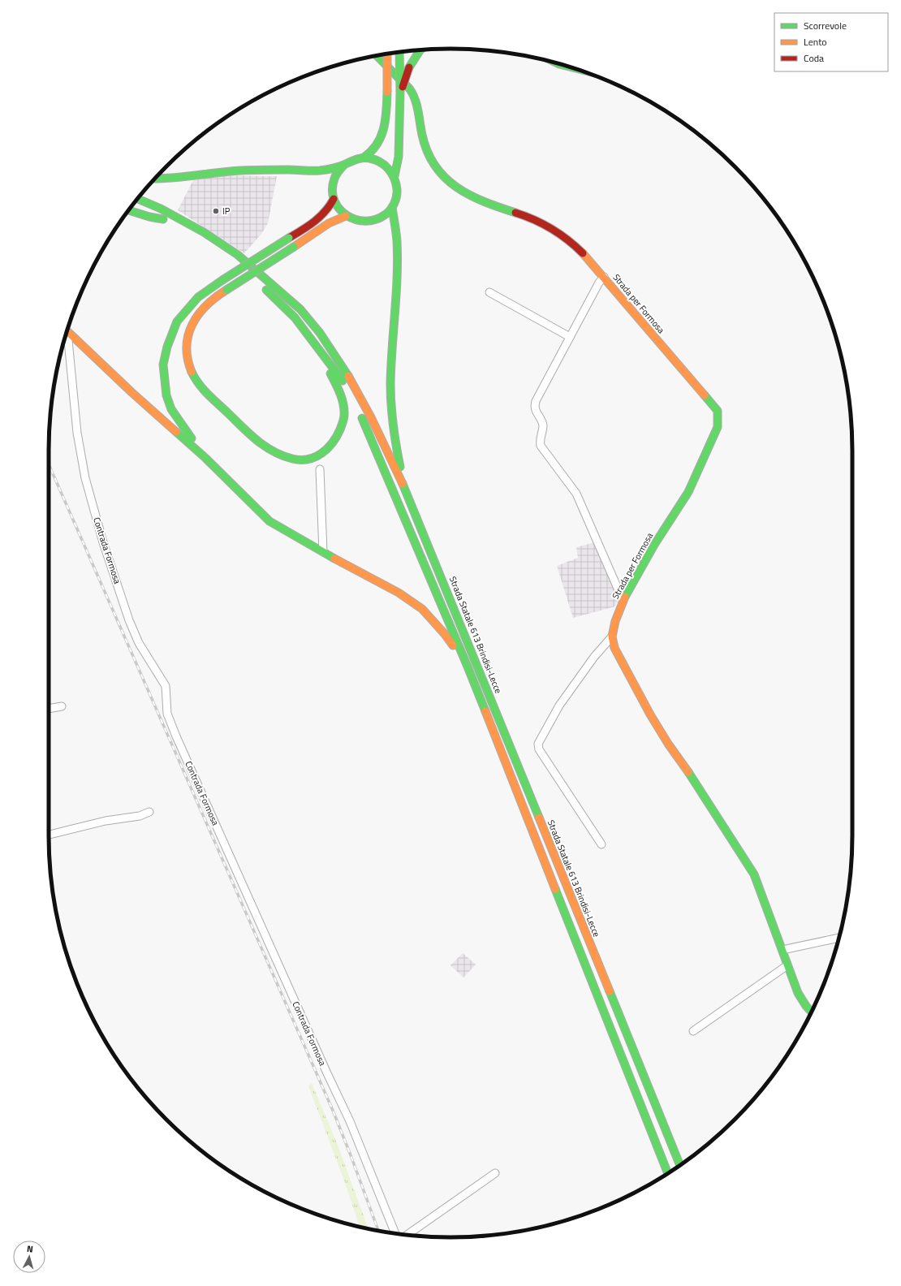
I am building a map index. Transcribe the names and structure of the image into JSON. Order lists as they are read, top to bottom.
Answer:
{
  "streets": {
    "main road": ["Strada per Formosa", "Strada Statale 613 Brindisi-Lecce"],
    "street": ["Contrada Formosa"]
  },
  "places": ["IP"],
  "legend": ["Scorrevole", "Lento", "Coda"],
  "north": "top"
}
